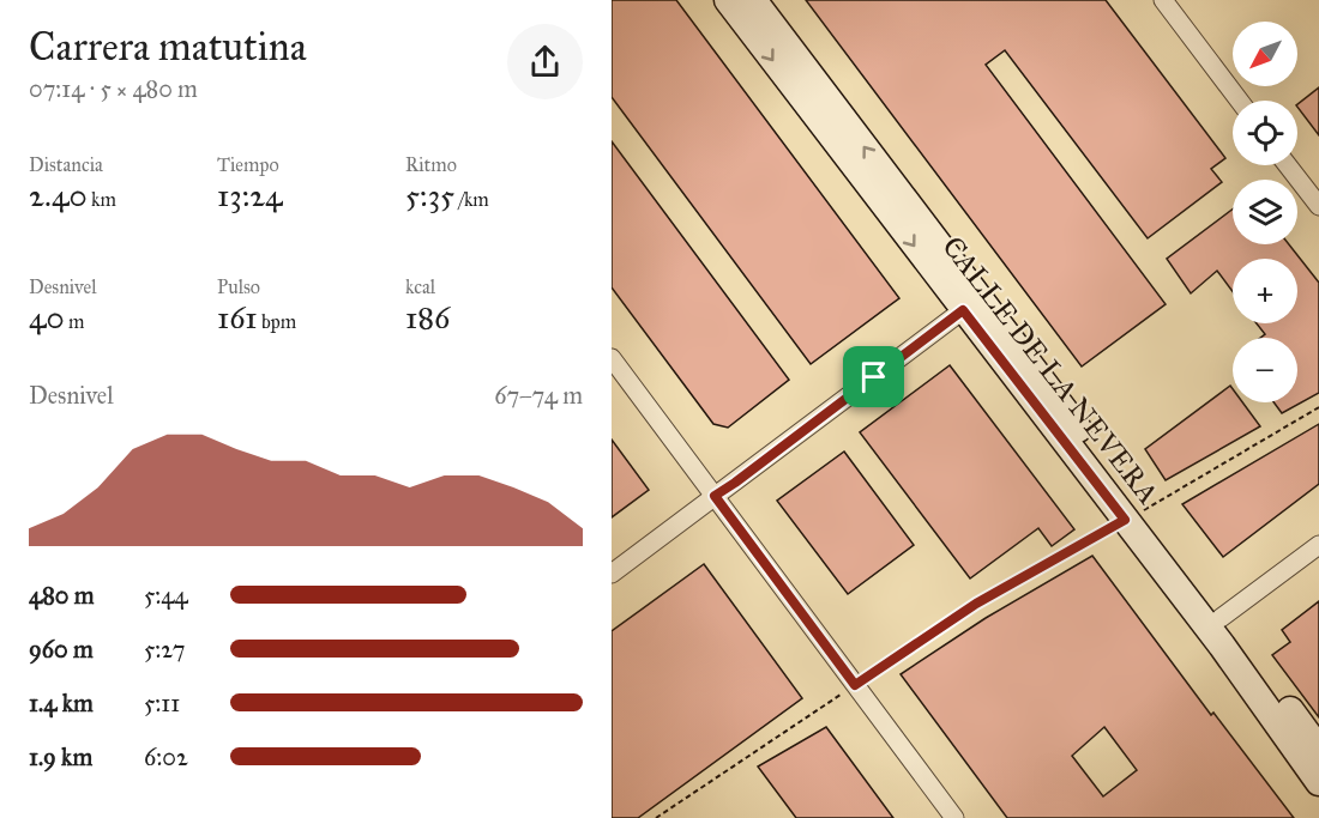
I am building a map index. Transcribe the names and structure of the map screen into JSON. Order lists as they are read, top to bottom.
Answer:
{
  "streets": {
    "main road": ["CALLE DE LA NEVERA"]
  },
  "north": "bottom left",
  "page": {
    "heading": ["Carrera matutina", "07:14 · 5 × 480 m"],
    "map_buttons": ["+", "−"],
    "stats": [
      ["Distancia", "2.40 km"],
      ["Tiempo", "13:24"],
      ["Ritmo", "5:35 /km"],
      ["Desnivel", "40 m"],
      ["Pulso", "161 bpm"],
      ["kcal", "186"]
    ],
    "chart": ["Desnivel", "67–74 m"],
    "list": [
      {
        "name": "480 m",
        "note": "5:44"
      },
      {
        "name": "960 m",
        "note": "5:27"
      },
      {
        "name": "1.4 km",
        "note": "5:11"
      },
      {
        "name": "1.9 km",
        "note": "6:02"
      }
    ]
  }
}
